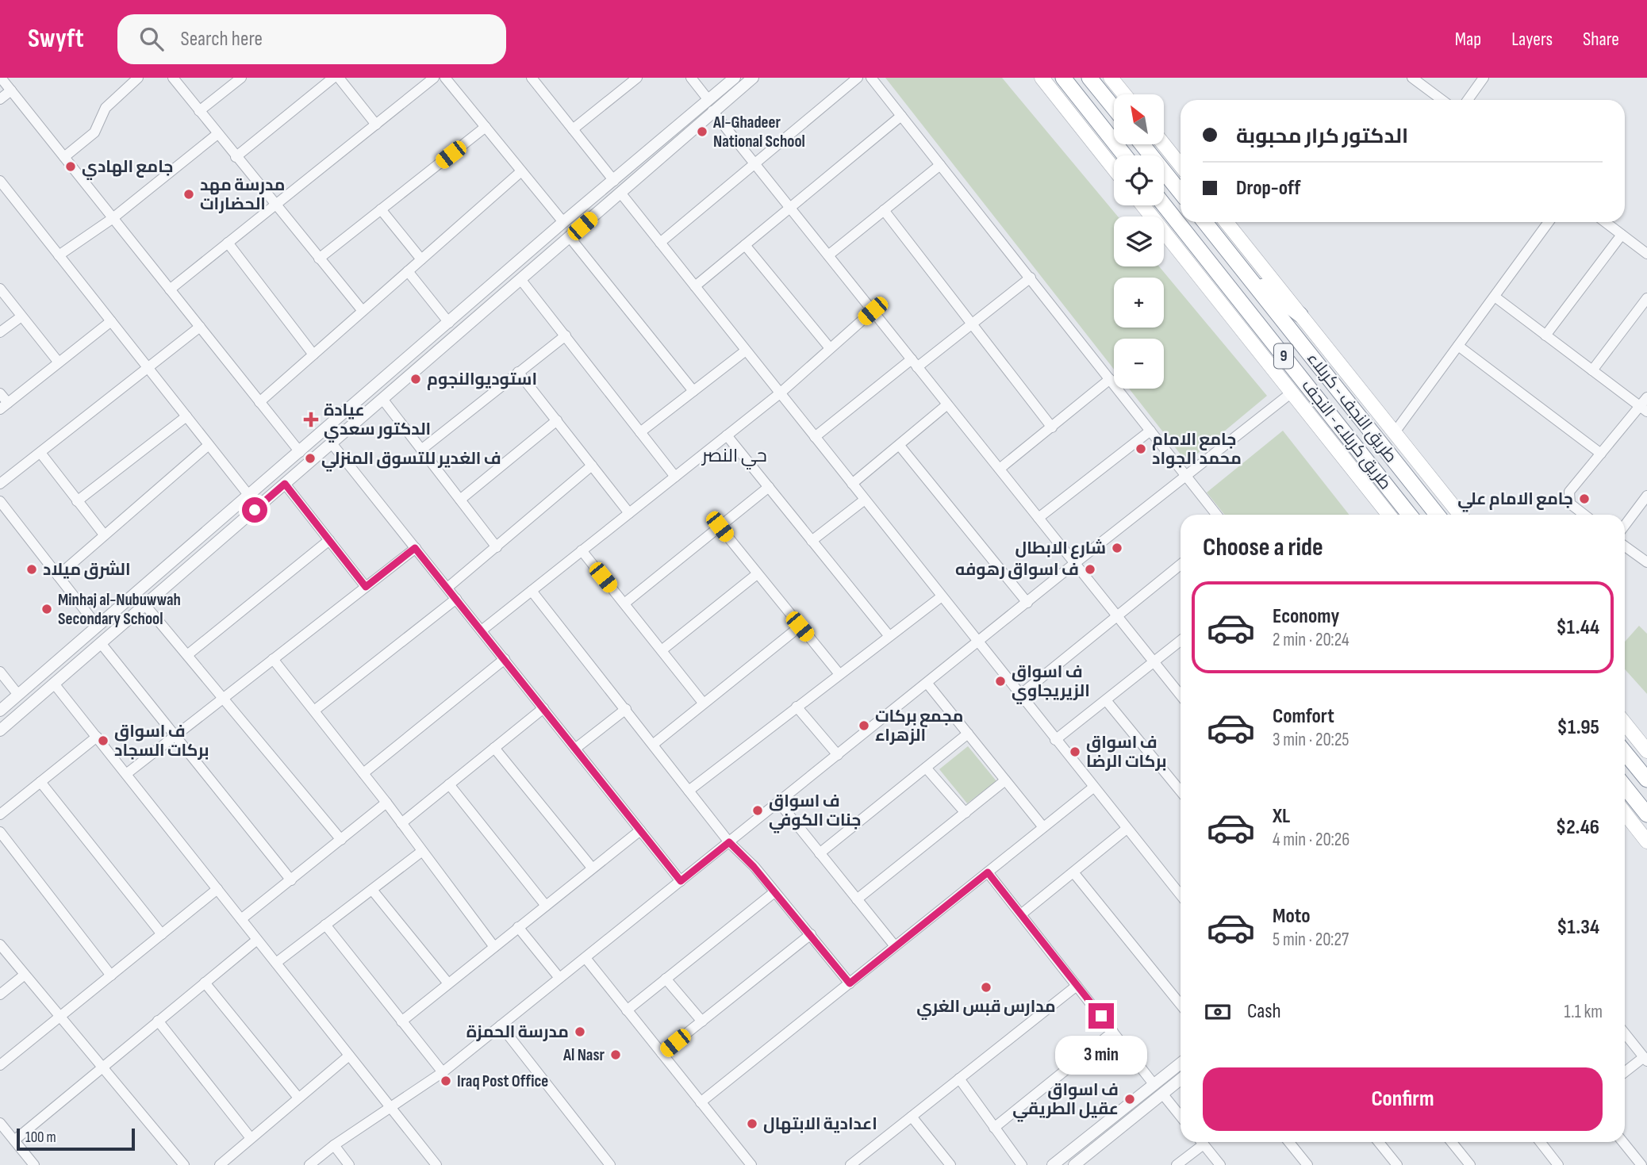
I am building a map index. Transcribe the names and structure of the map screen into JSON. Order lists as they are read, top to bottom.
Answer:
{
  "streets": {
    "highway": ["9", "طريق النجف - کربلاء", "طريق کربلاء - النجف"]
  },
  "districts": ["حي النصر"],
  "places": {
    "other": [
      "Al-Ghadeer National School",
      "جامع الهادي",
      "مدرسة مهد الحضارات",
      "استوديوالنجوم",
      "جامع الامام محمد الجواد",
      "ف الغدير للتسوق المنزلي",
      "جامع الامام علي",
      "شارع الابطال",
      "الشرق ميلاد",
      "ف اسواق رهوفه",
      "Minhaj al-Nubuwwah Secondary School",
      "ف اسواق الزيريجاوي",
      "مجمع بركات الزهراء",
      "ف اسواق بركات السجاد",
      "ف اسواق بركات الرضا",
      "ف اسواق جنات الكوفي",
      "مدارس قبس الغري",
      "مدرسة الحمزة",
      "Al Nasr",
      "Iraq Post Office",
      "ف اسواق عقيل الطريقي",
      "اعدادية الابتهال"
    ],
    "health": ["عيادة الدكتور سعدي"]
  },
  "scale_bar": "100 m",
  "north": "top left",
  "page": {
    "header": "Swyft",
    "search": "Search here",
    "nav": ["Map", "Layers", "Share"],
    "map_buttons": ["+", "−"],
    "banner": ["الدكتور كرار محبوبة", "Drop-off"],
    "heading": "Choose a ride",
    "list": [
      {
        "name": "Economy",
        "note": "2 min · 20:24",
        "value": "$1.44"
      },
      {
        "name": "Comfort",
        "note": "3 min · 20:25",
        "value": "$1.95"
      },
      {
        "name": "XL",
        "note": "4 min · 20:26",
        "value": "$2.46"
      },
      {
        "name": "Moto",
        "note": "5 min · 20:27",
        "value": "$1.34"
      }
    ],
    "pay": ["Cash", "1.1 km"],
    "bubble": "3 min",
    "buttons": "Confirm",
    "scale": "100 m"
  }
}
